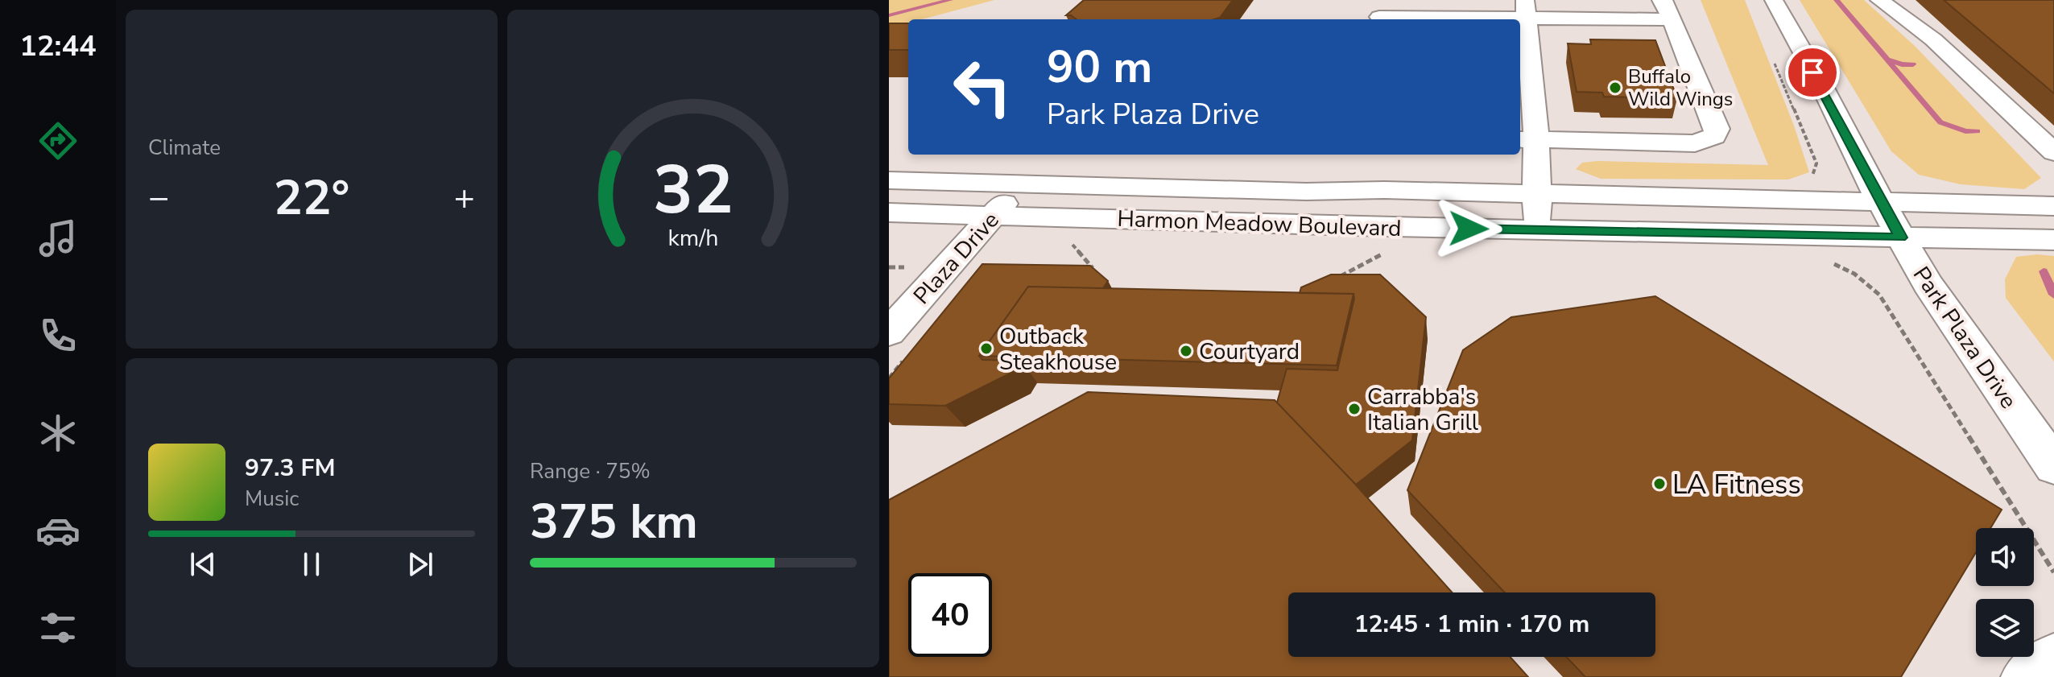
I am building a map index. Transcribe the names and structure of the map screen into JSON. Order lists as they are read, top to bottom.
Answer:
{
  "streets": {
    "street": ["Harmon Meadow Boulevard", "Plaza Drive", "Park Plaza Drive"]
  },
  "crossings": [
    ["Harmon Meadow Boulevard", "Plaza Drive"],
    ["Harmon Meadow Boulevard", "Park Plaza Drive"]
  ],
  "places": [
    "Buffalo Wild Wings",
    "Outback Steakhouse",
    "Courtyard",
    "Carrabba's Italian Grill",
    "LA Fitness"
  ],
  "page": {
    "tabs": "12:44",
    "tile": [
      "Climate",
      ["Range · 75%", "375 km"]
    ],
    "turn": ["90 m", "Park Plaza Drive"],
    "heat": ["−", "22°", "+"],
    "song": ["97.3 FM", "Music"],
    "limit": "40",
    "trip": "12:45 · 1 min · 170 m",
    "gauge": ["32", "km/h"]
  }
}
